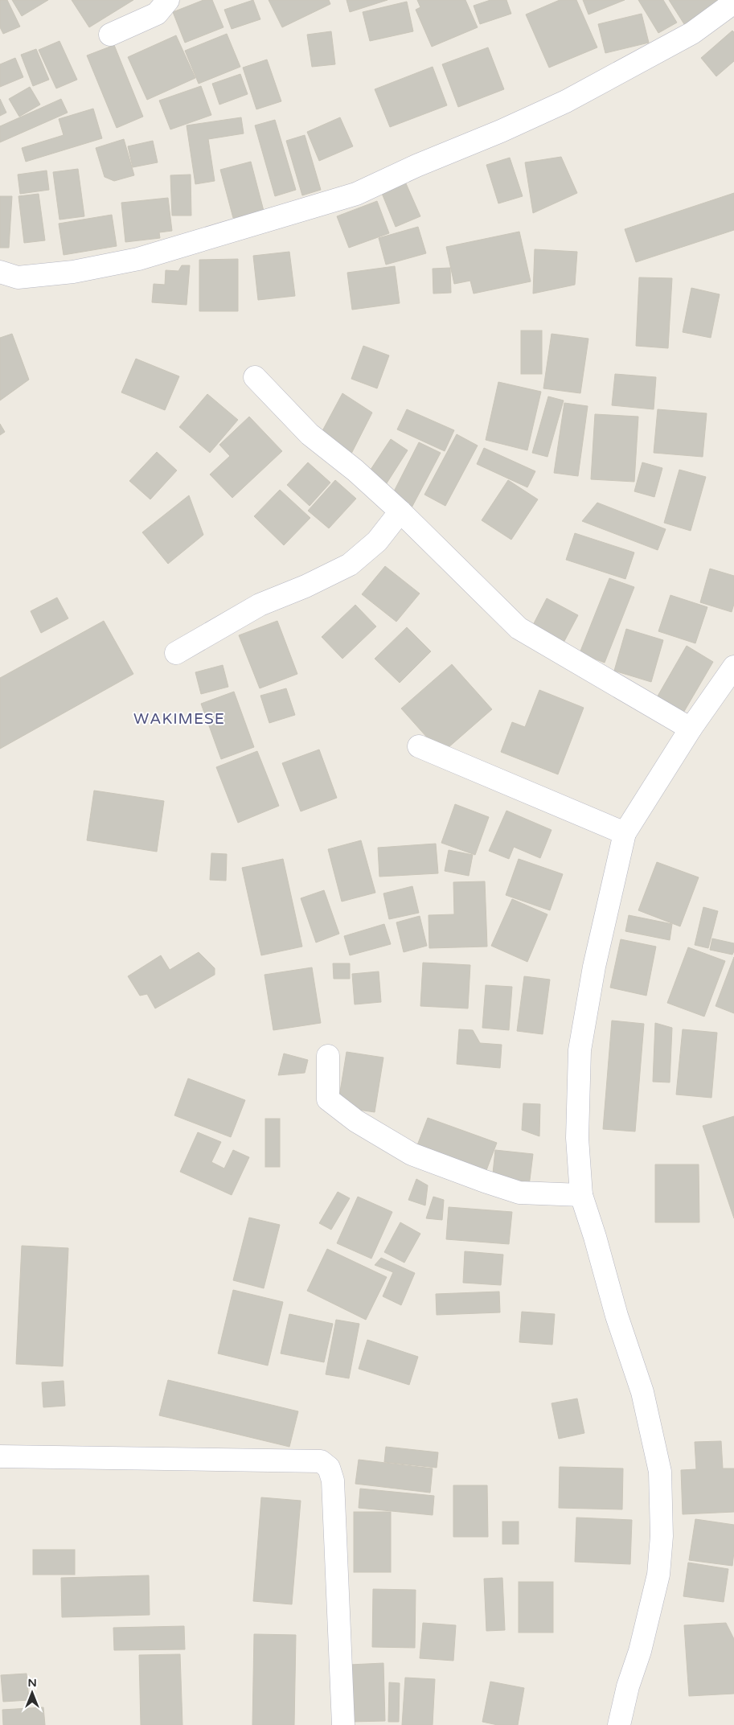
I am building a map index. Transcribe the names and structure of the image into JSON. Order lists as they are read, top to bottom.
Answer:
{
  "districts": ["WAKIMESE"],
  "north": "top"
}
